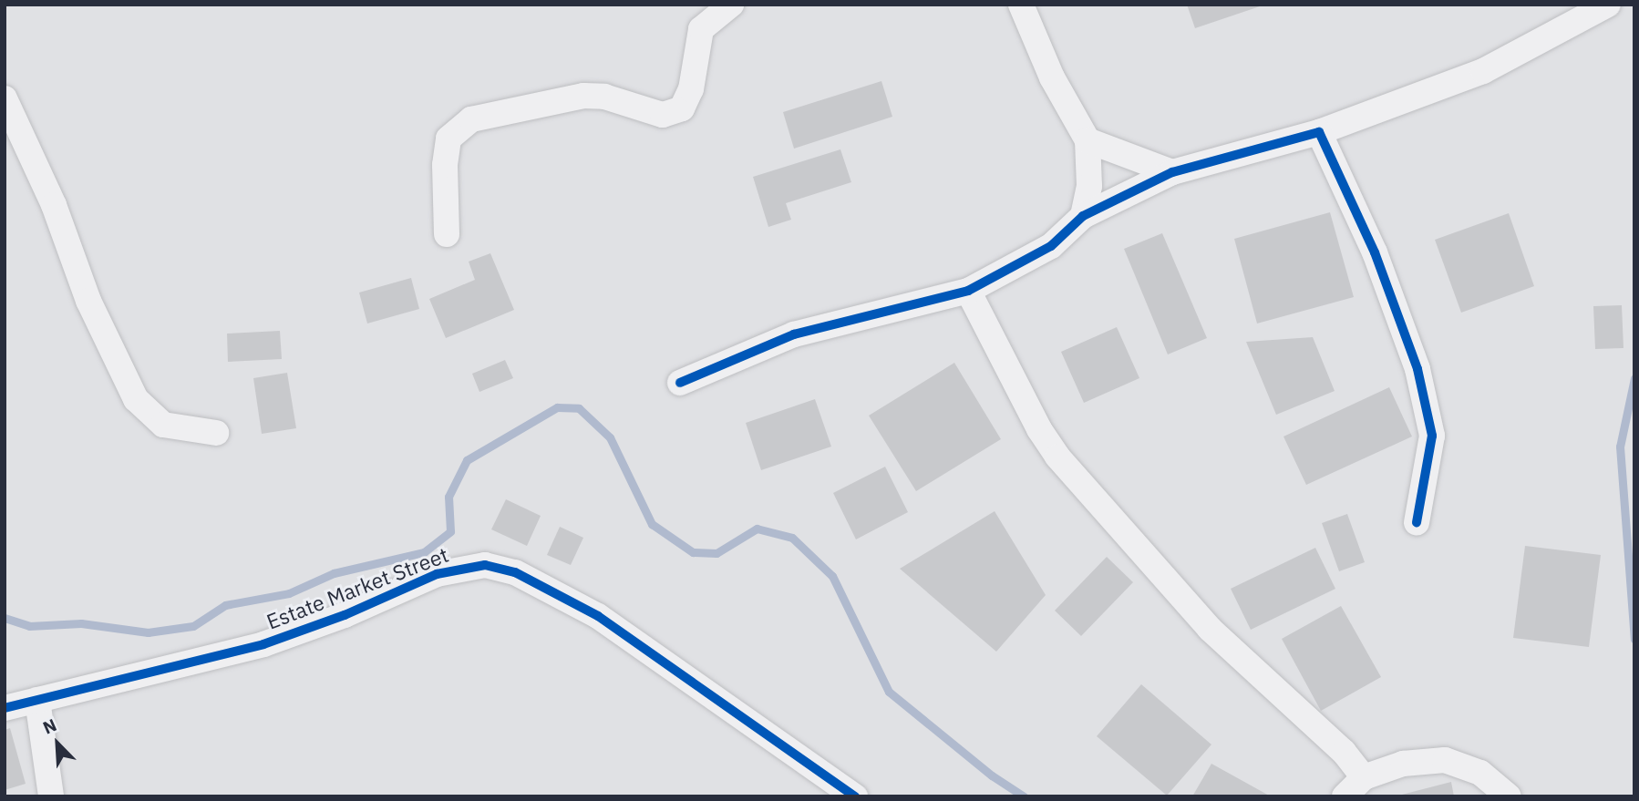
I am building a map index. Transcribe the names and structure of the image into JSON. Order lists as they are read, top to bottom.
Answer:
{
  "streets": {
    "street": ["Estate Market Street"]
  },
  "north": "top left"
}
